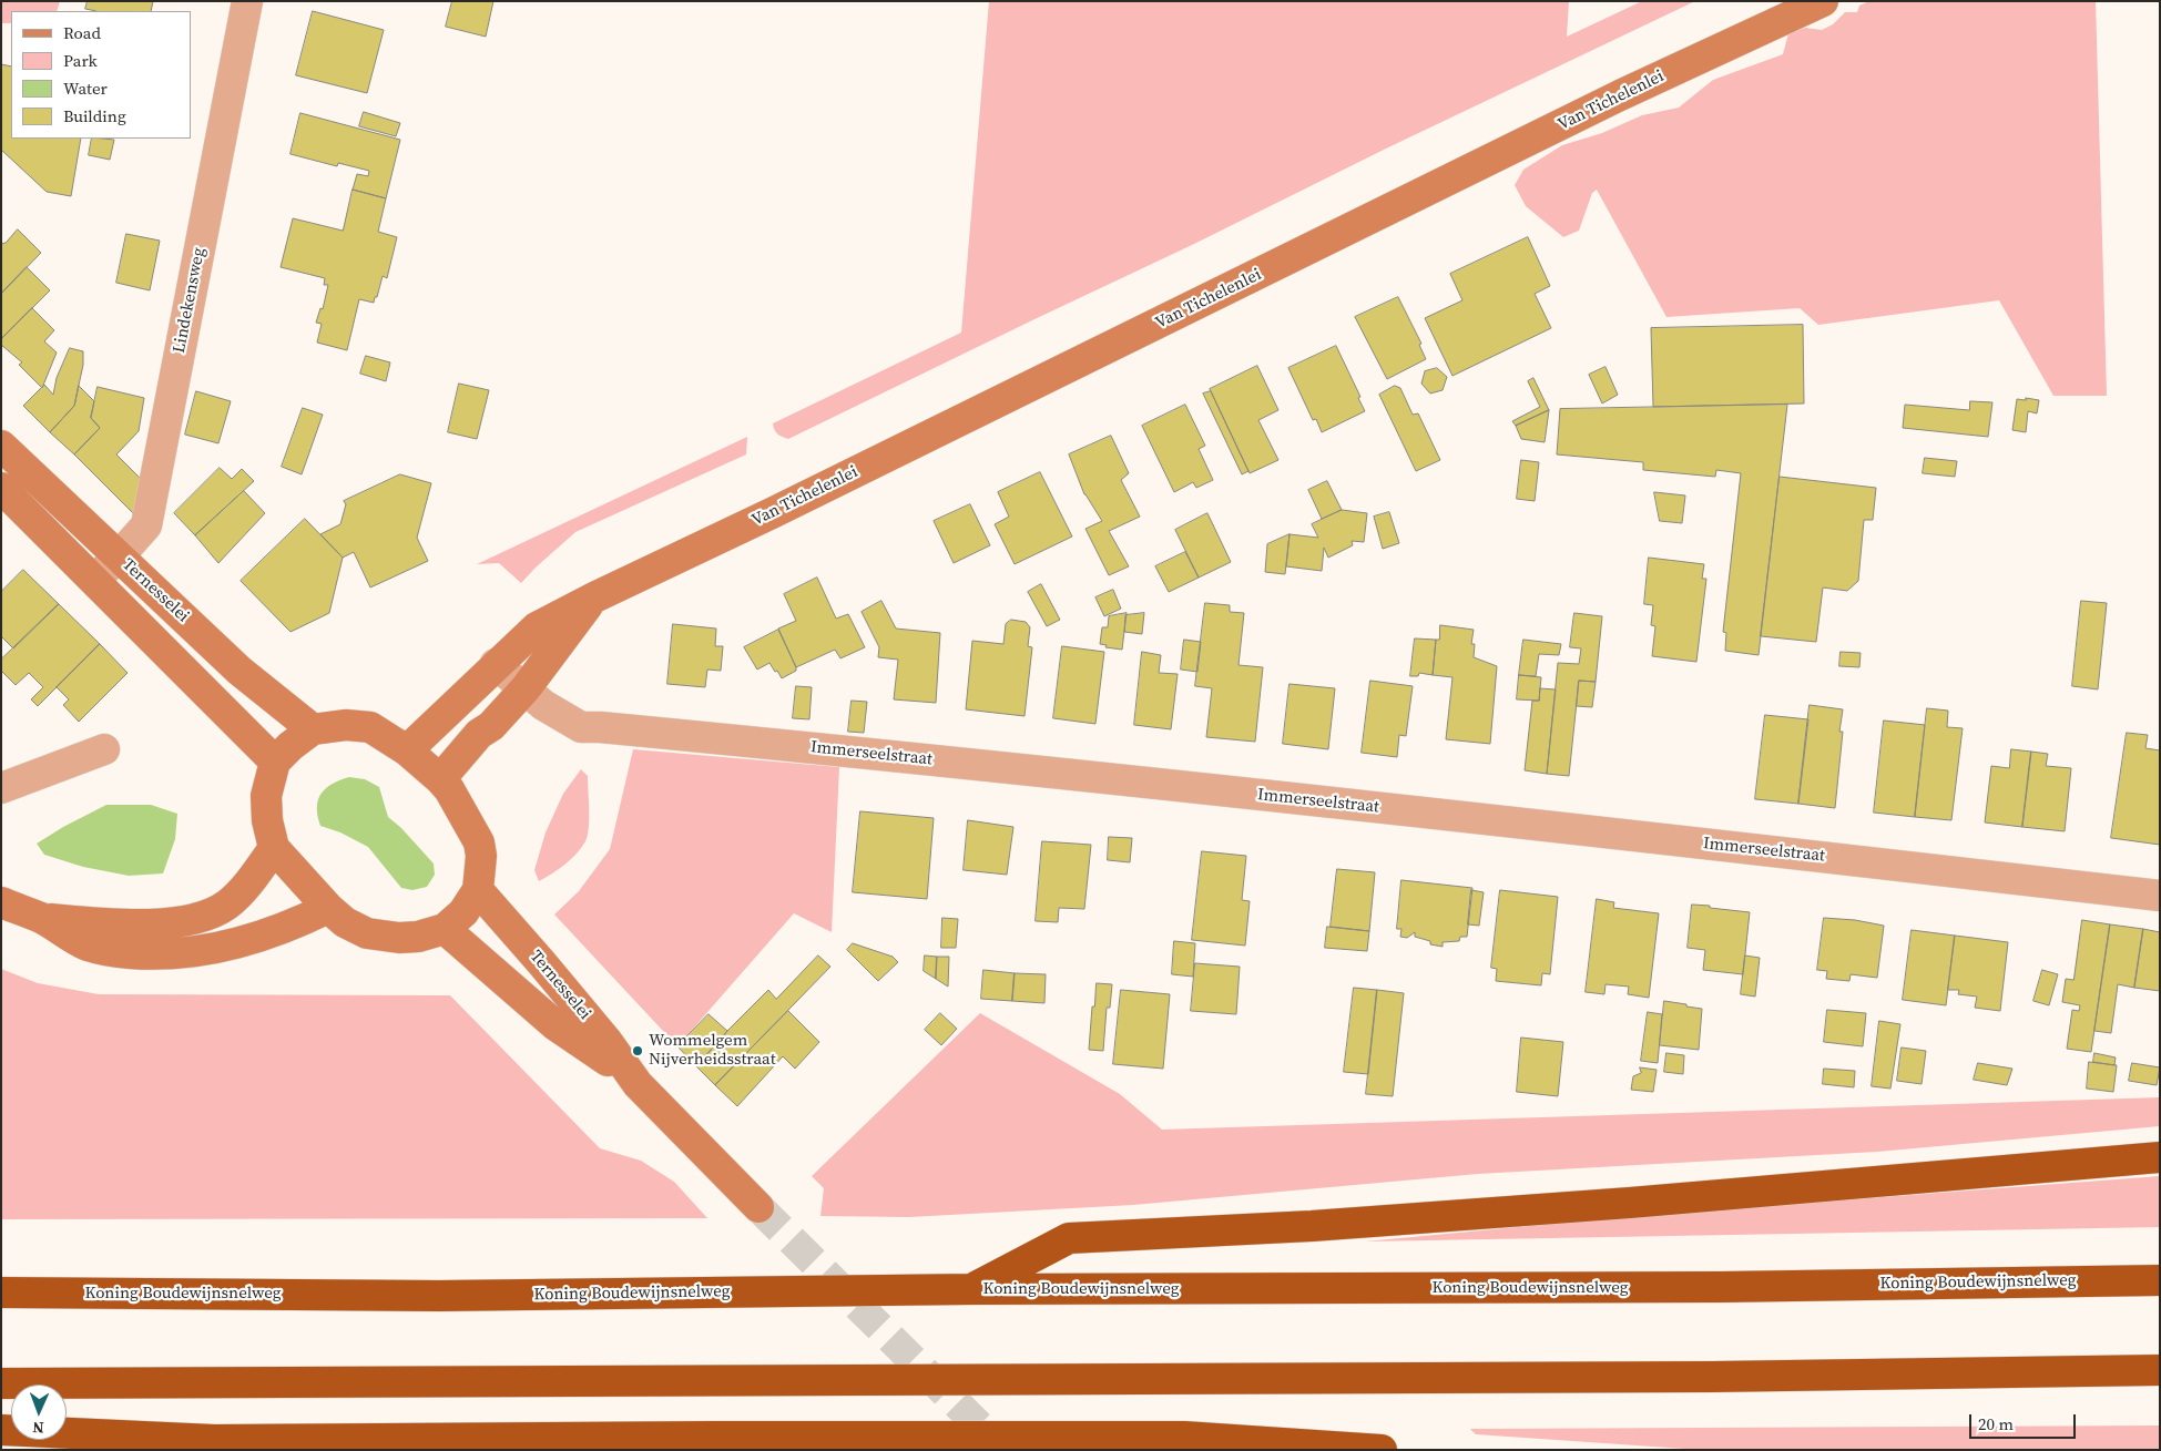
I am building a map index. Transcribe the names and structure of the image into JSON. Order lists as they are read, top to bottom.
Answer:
{
  "streets": {
    "highway": ["Koning Boudewijnsnelweg"],
    "street": [
      "Van Tichelenlei",
      "Lindekensweg",
      "Ternesselei",
      "Immerseelstraat"
    ]
  },
  "crossings": [
    ["Van Tichelenlei", "Immerseelstraat"],
    ["Lindekensweg", "Ternesselei"]
  ],
  "places": ["Wommelgem Nijverheidsstraat"],
  "legend": [
    "Road",
    "Park",
    "Water",
    "Building"
  ],
  "scale_bar": "20 m",
  "north": "bottom"
}
